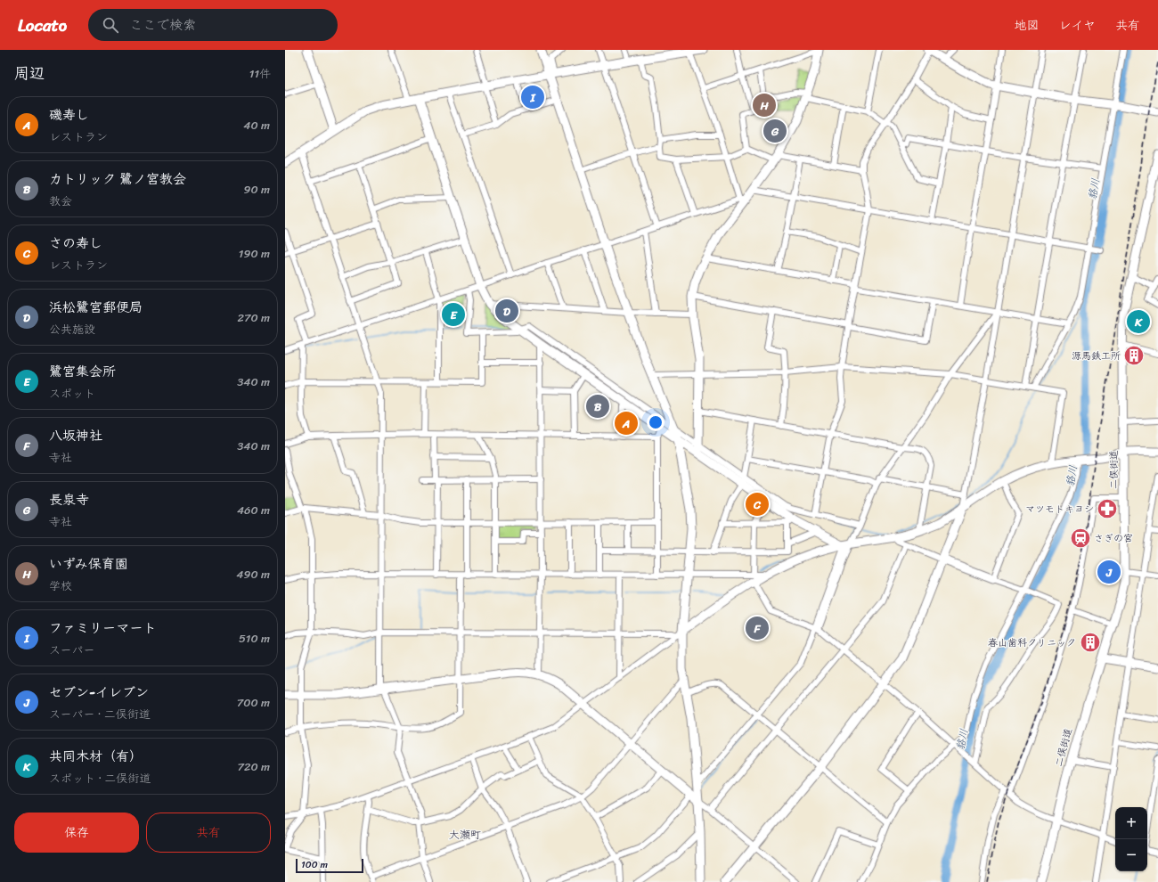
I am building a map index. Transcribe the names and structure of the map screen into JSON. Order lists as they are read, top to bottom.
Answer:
{
  "streets": {
    "street": ["二俣街道"]
  },
  "districts": ["大瀬町"],
  "water": ["貉川"],
  "places": {
    "building": ["源馬鉄工所", "春山歯科クリニック"],
    "pharmacy": ["マツモトキヨシ"],
    "station": ["さぎの宮"]
  },
  "scale_bar": "100 m",
  "page": {
    "header": "Locato",
    "search": "ここで検索",
    "nav": ["地図", "レイヤ", "共有"],
    "heading": ["周辺", "11件"],
    "pins": [
      "I",
      "H",
      "G",
      "D",
      "E",
      "K",
      "B",
      "A",
      "C",
      "J",
      "F"
    ],
    "list": [
      {
        "mark": "A",
        "name": "磯寿し",
        "note": "レストラン",
        "value": "40 m"
      },
      {
        "mark": "B",
        "name": "カトリック 鷺ノ宮教会",
        "note": "教会",
        "value": "90 m"
      },
      {
        "mark": "C",
        "name": "さの寿し",
        "note": "レストラン",
        "value": "190 m"
      },
      {
        "mark": "D",
        "name": "浜松鷺宮郵便局",
        "note": "公共施設",
        "value": "270 m"
      },
      {
        "mark": "E",
        "name": "鷺宮集会所",
        "note": "スポット",
        "value": "340 m"
      },
      {
        "mark": "F",
        "name": "八坂神社",
        "note": "寺社",
        "value": "340 m"
      },
      {
        "mark": "G",
        "name": "長泉寺",
        "note": "寺社",
        "value": "460 m"
      },
      {
        "mark": "H",
        "name": "いずみ保育園",
        "note": "学校",
        "value": "490 m"
      },
      {
        "mark": "I",
        "name": "ファミリーマート",
        "note": "スーパー",
        "value": "510 m"
      },
      {
        "mark": "J",
        "name": "セブン-イレブン",
        "note": "スーパー · 二俣街道",
        "value": "700 m"
      },
      {
        "mark": "K",
        "name": "共同木材（有）",
        "note": "スポット · 二俣街道",
        "value": "720 m"
      }
    ],
    "buttons": ["保存", "共有"],
    "map_buttons": ["+", "−"],
    "scale": "100 m"
  }
}
